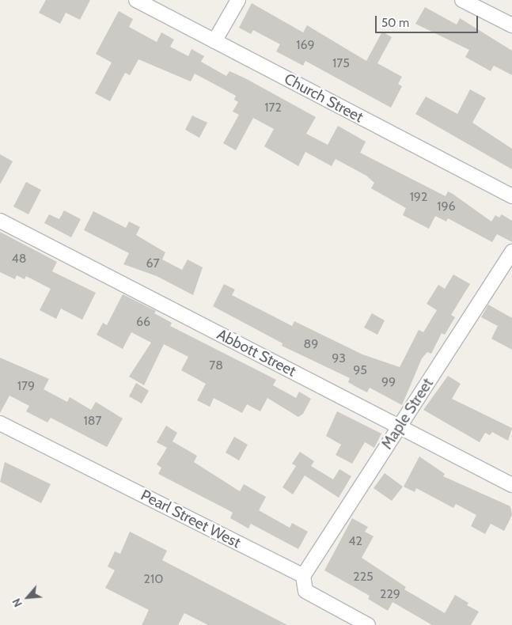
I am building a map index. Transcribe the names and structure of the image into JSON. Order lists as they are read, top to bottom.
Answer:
{
  "streets": {
    "street": [
      "Church Street",
      "Abbott Street",
      "Maple Street",
      "Pearl Street West"
    ]
  },
  "crossings": [
    ["Abbott Street", "Maple Street"],
    ["Maple Street", "Pearl Street West"]
  ],
  "house_numbers": [
    "169",
    "175",
    "172",
    "192",
    "196",
    "48",
    "67",
    "66",
    "89",
    "93",
    "78",
    "95",
    "99",
    "179",
    "187",
    "42",
    "225",
    "210",
    "229"
  ],
  "scale_bar": "50 m",
  "north": "bottom left"
}
